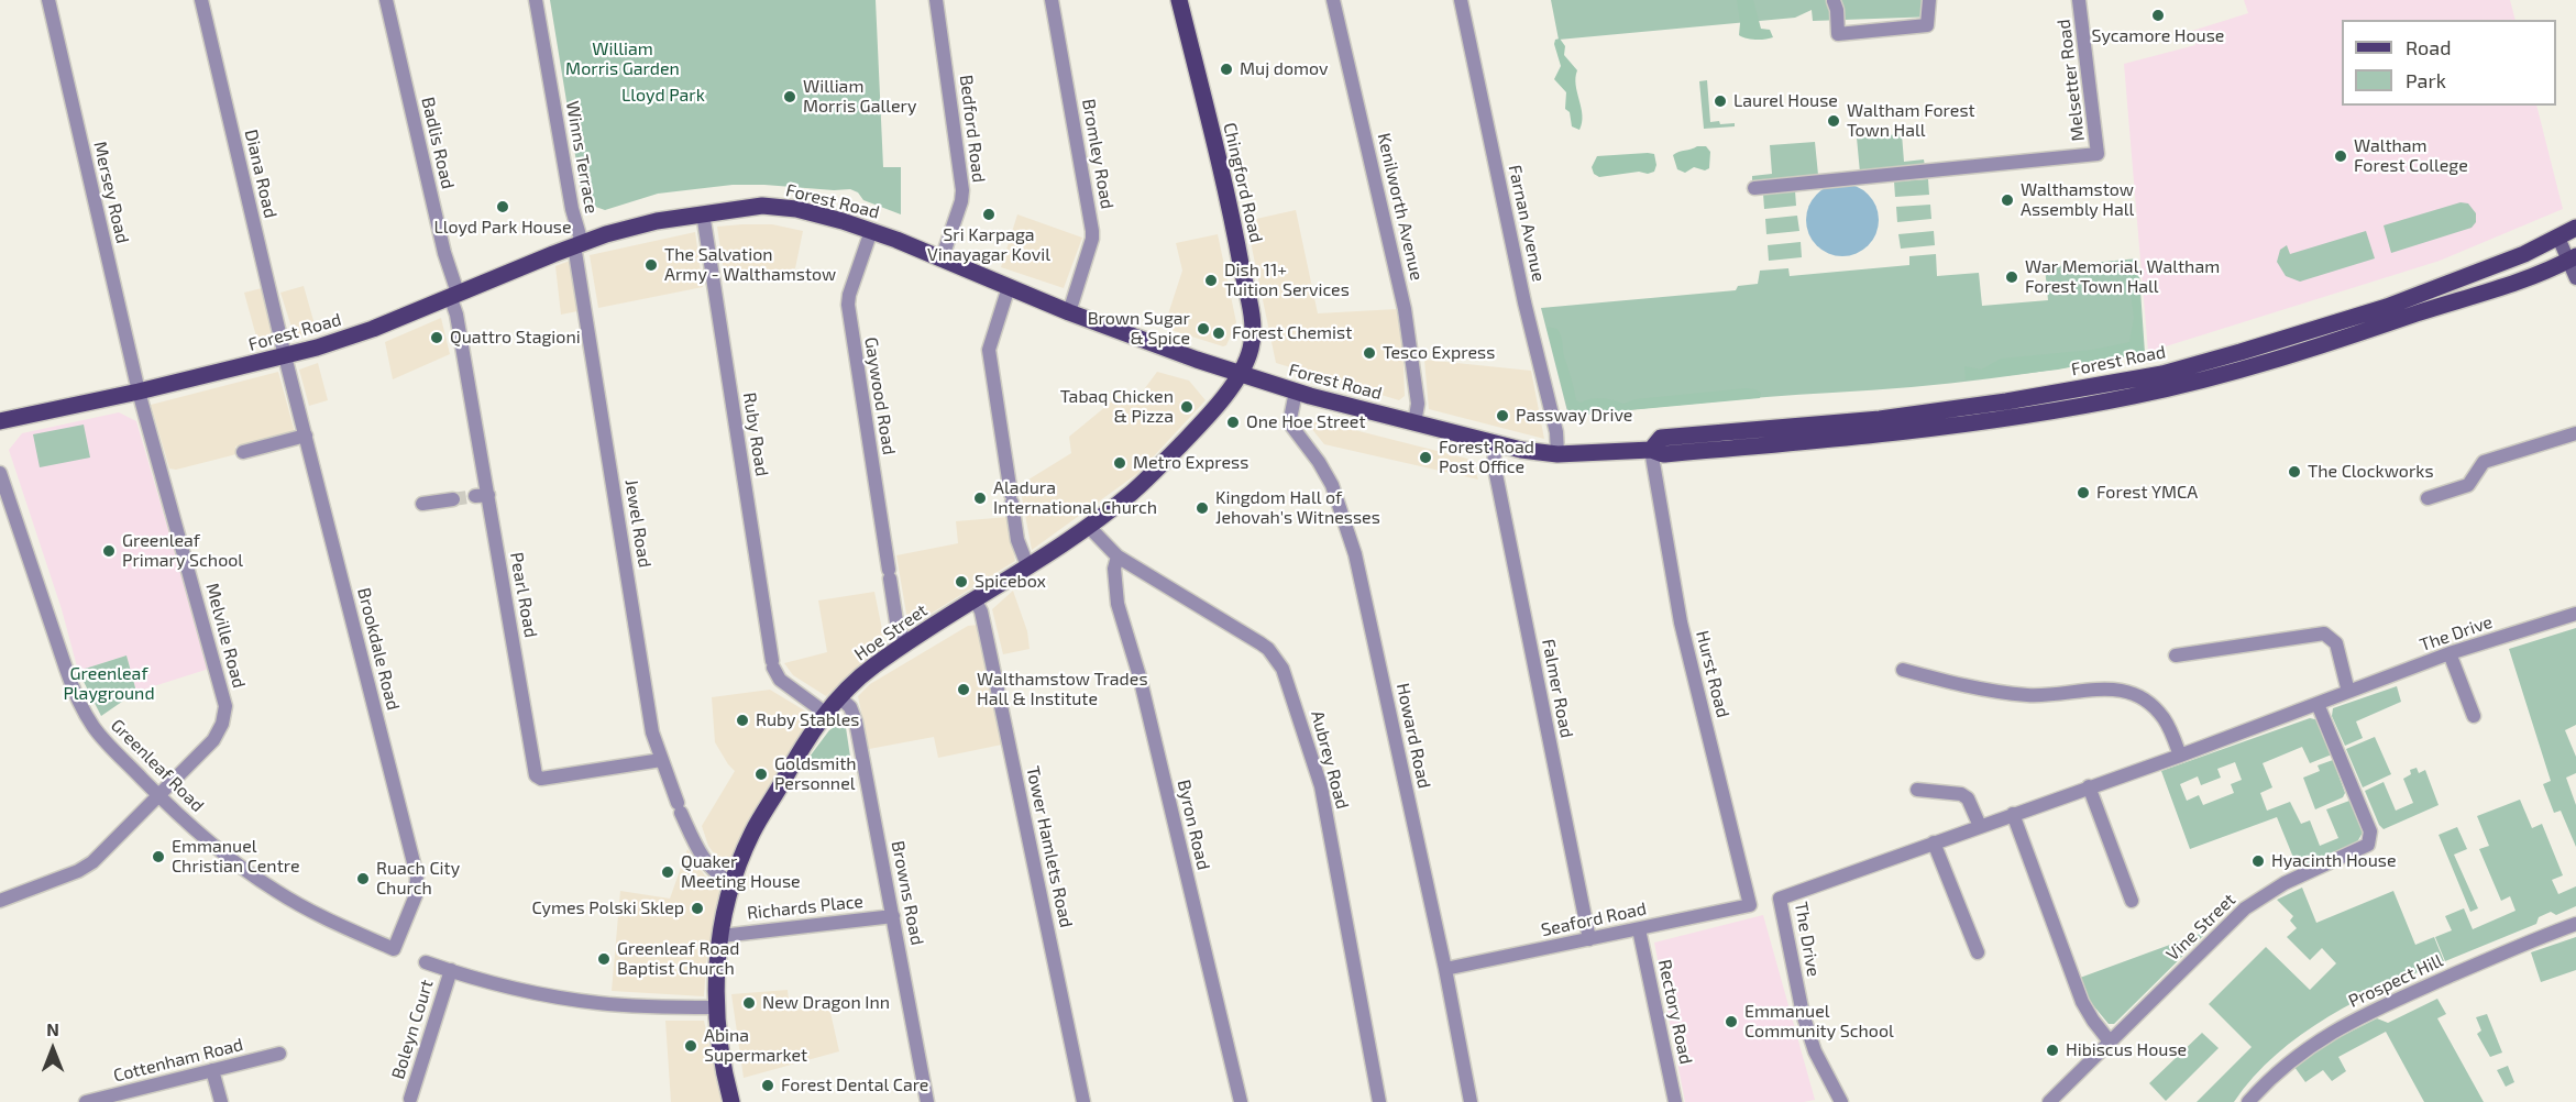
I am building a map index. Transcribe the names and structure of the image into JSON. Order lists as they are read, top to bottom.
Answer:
{
  "streets": {
    "main road": ["Chingford Road", "Forest Road", "Hoe Street"],
    "street": [
      "Melsetter Road",
      "Bedford Road",
      "Badlis Road",
      "Bromley Road",
      "Winns Terrace",
      "Diana Road",
      "Mersey Road",
      "Kenilworth Avenue",
      "Farnan Avenue",
      "Gaywood Road",
      "Ruby Road",
      "Jewel Road",
      "Pearl Road",
      "The Drive",
      "Melville Road",
      "Brookdale Road",
      "Hurst Road",
      "Falmer Road",
      "Howard Road",
      "Aubrey Road",
      "Greenleaf Road",
      "Byron Road",
      "Tower Hamlets Road",
      "Browns Road",
      "Richards Place",
      "Seaford Road",
      "Vine Street",
      "Prospect Hill",
      "Rectory Road",
      "Boleyn Court",
      "Cottenham Road"
    ]
  },
  "crossings": [
    ["Bedford Road", "Forest Road"],
    ["Badlis Road", "Forest Road"],
    ["Badlis Road", "Pearl Road"],
    ["Bromley Road", "Forest Road"],
    ["Winns Terrace", "Forest Road"],
    ["Winns Terrace", "Jewel Road"],
    ["Diana Road", "Forest Road"],
    ["Diana Road", "Brookdale Road"],
    ["Chingford Road", "Forest Road"],
    ["Chingford Road", "Hoe Street"],
    ["Mersey Road", "Forest Road"],
    ["Mersey Road", "Melville Road"],
    ["Forest Road", "Kenilworth Avenue"],
    ["Forest Road", "Farnan Avenue"],
    ["Forest Road", "Gaywood Road"],
    ["Forest Road", "Ruby Road"],
    ["Forest Road", "Jewel Road"],
    ["Forest Road", "Pearl Road"],
    ["Forest Road", "Hoe Street"],
    ["Forest Road", "Melville Road"],
    ["Forest Road", "Brookdale Road"],
    ["Forest Road", "Hurst Road"],
    ["Forest Road", "Falmer Road"],
    ["Forest Road", "Howard Road"],
    ["Gaywood Road", "Hoe Street"],
    ["Ruby Road", "Hoe Street"],
    ["Jewel Road", "Pearl Road"],
    ["Jewel Road", "Hoe Street"],
    ["Hoe Street", "Aubrey Road"],
    ["Hoe Street", "Tower Hamlets Road"],
    ["Hoe Street", "Browns Road"],
    ["Hoe Street", "Richards Place"],
    ["The Drive", "Vine Street"],
    ["Melville Road", "Greenleaf Road"],
    ["Brookdale Road", "Greenleaf Road"],
    ["Hurst Road", "Seaford Road"],
    ["Falmer Road", "Seaford Road"],
    ["Howard Road", "Seaford Road"],
    ["Aubrey Road", "Byron Road"],
    ["Browns Road", "Richards Place"],
    ["Seaford Road", "Rectory Road"]
  ],
  "parks": ["William Morris Garden", "Lloyd Park", "Greenleaf Playground"],
  "places": [
    "Sycamore House",
    "Muj domov",
    "William Morris Gallery",
    "Laurel House",
    "Waltham Forest Town Hall",
    "Waltham Forest College",
    "Walthamstow Assembly Hall",
    "Lloyd Park House",
    "Sri Karpaga Vinayagar Kovil",
    "The Salvation Army - Walthamstow",
    "War Memorial, Waltham Forest Town Hall",
    "Dish 11+ Tuition Services",
    "Brown Sugar & Spice",
    "Forest Chemist",
    "Quattro Stagioni",
    "Tesco Express",
    "Tabaq Chicken & Pizza",
    "Passway Drive",
    "One Hoe Street",
    "Forest Road Post Office",
    "Metro Express",
    "The Clockworks",
    "Forest YMCA",
    "Aladura International Church",
    "Kingdom Hall of Jehovah's Witnesses",
    "Greenleaf Primary School",
    "Spicebox",
    "Walthamstow Trades Hall & Institute",
    "Ruby Stables",
    "Goldsmith Personnel",
    "Emmanuel Christian Centre",
    "Hyacinth House",
    "Quaker Meeting House",
    "Ruach City Church",
    "Cymes Polski Sklep",
    "Greenleaf Road Baptist Church",
    "New Dragon Inn",
    "Emmanuel Community School",
    "Abina Supermarket",
    "Hibiscus House",
    "Forest Dental Care"
  ],
  "legend": ["Road", "Park"],
  "north": "top"
}
